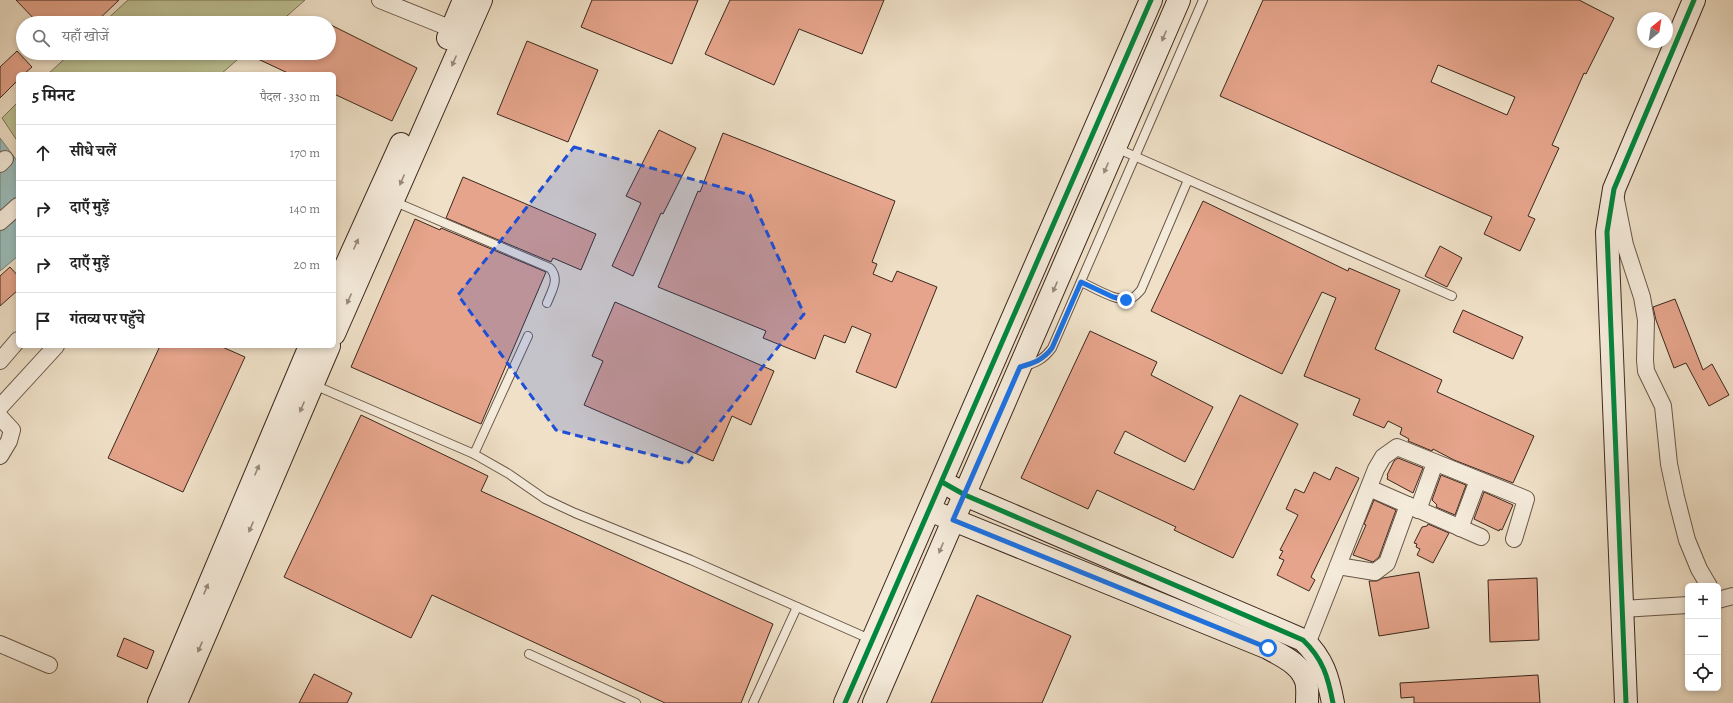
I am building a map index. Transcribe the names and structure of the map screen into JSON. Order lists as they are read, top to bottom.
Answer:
{
  "north": "top right",
  "page": {
    "search": "यहाँ खोजें",
    "heading": ["5 मिनट", "पैदल · 330 m"],
    "list": [
      ["सीधे चलें", "170 m"],
      ["दाएँ मुड़ें", "140 m"],
      ["दाएँ मुड़ें", "20 m"],
      "गंतव्य पर पहुँचे"
    ],
    "map_buttons": ["+", "−"]
  }
}
